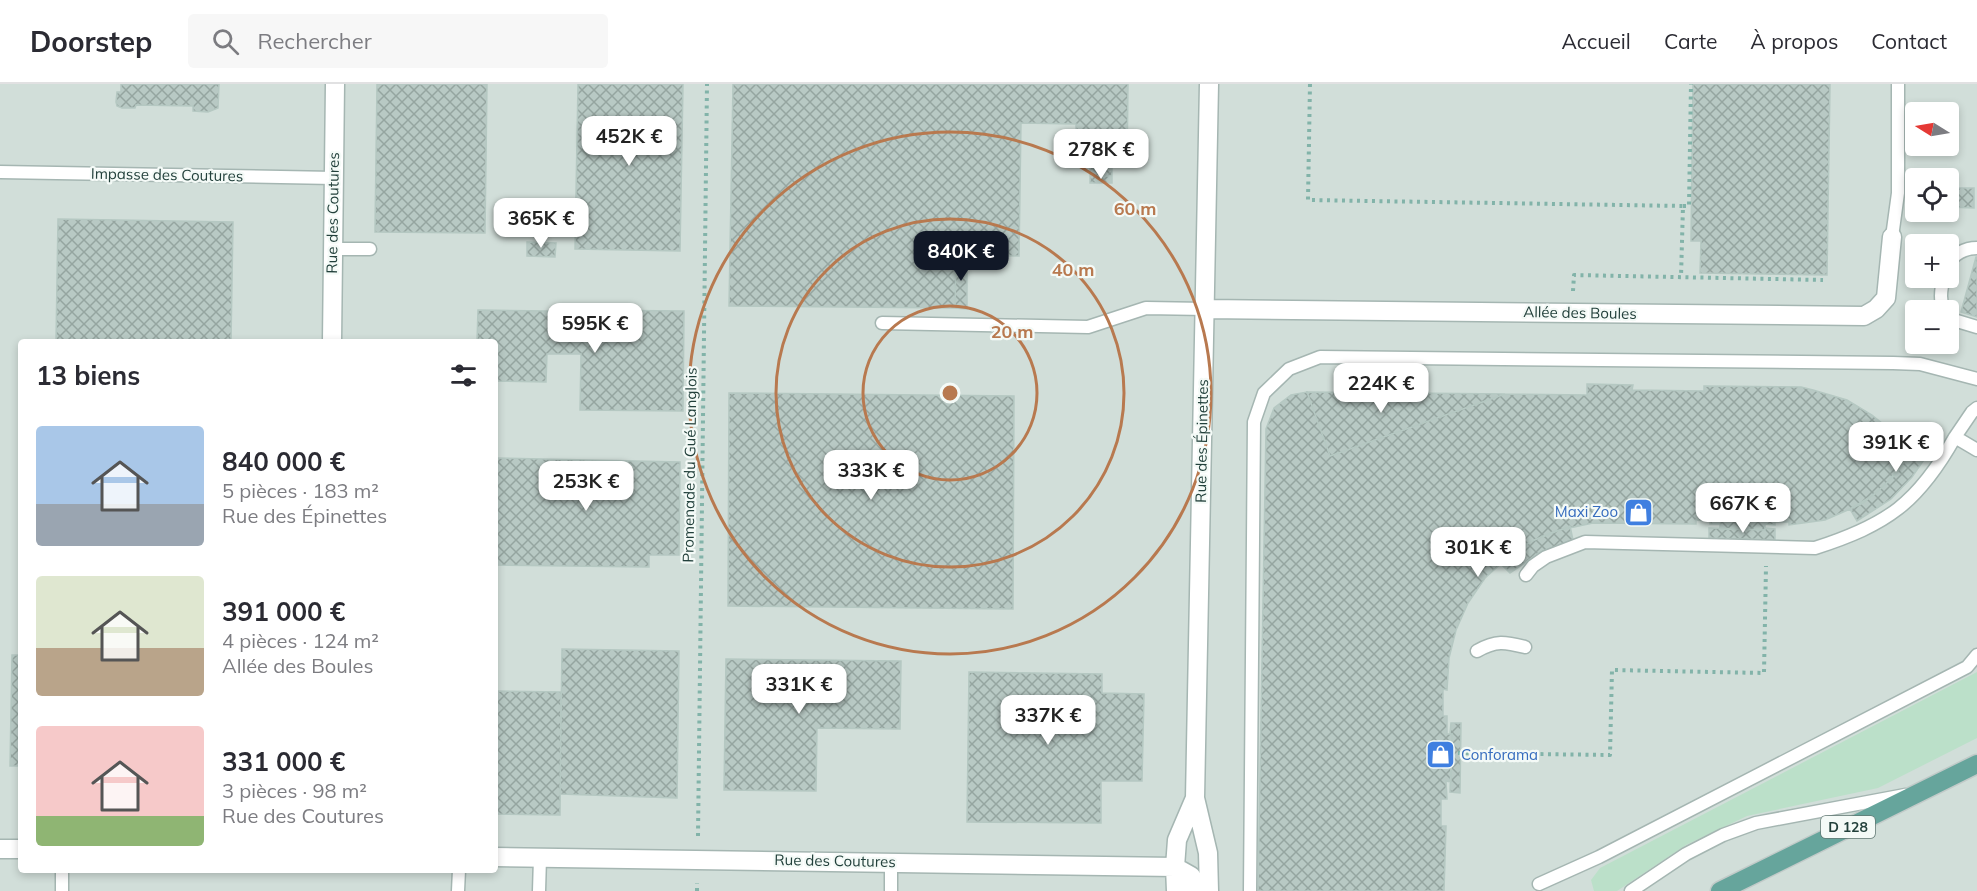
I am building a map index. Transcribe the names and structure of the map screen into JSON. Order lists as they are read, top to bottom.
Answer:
{
  "streets": {
    "main road": ["D 128"],
    "street": ["Rue des Coutures", "Allée des Boules", "Rue des Épinettes"],
    "lane": ["Impasse des Coutures"],
    "path": ["Promenade du Gué Langlois"]
  },
  "crossings": [
    ["Impasse des Coutures", "Rue des Coutures"],
    ["Rue des Coutures", "Rue des Épinettes"],
    ["Allée des Boules", "Rue des Épinettes"]
  ],
  "places": {
    "shop": ["Maxi Zoo", "Conforama"]
  },
  "north": "left",
  "page": {
    "header": "Doorstep",
    "search": "Rechercher",
    "nav": [
      "Accueil",
      "Carte",
      "À propos",
      "Contact"
    ],
    "map_buttons": ["+", "−"],
    "price": [
      "452K €",
      "278K €",
      "365K €",
      "840K €",
      "595K €",
      "224K €",
      "391K €",
      "333K €",
      "253K €",
      "667K €",
      "301K €",
      "331K €",
      "337K €"
    ],
    "heading": "13 biens",
    "list": [
      {
        "name": "840 000 €",
        "note": "5 pièces · 183 m² · Rue des Épinettes"
      },
      {
        "name": "391 000 €",
        "note": "4 pièces · 124 m² · Allée des Boules"
      },
      {
        "name": "331 000 €",
        "note": "3 pièces · 98 m² · Rue des Coutures"
      }
    ]
  },
  "rings": ["60 m", "40 m", "20 m"]
}
